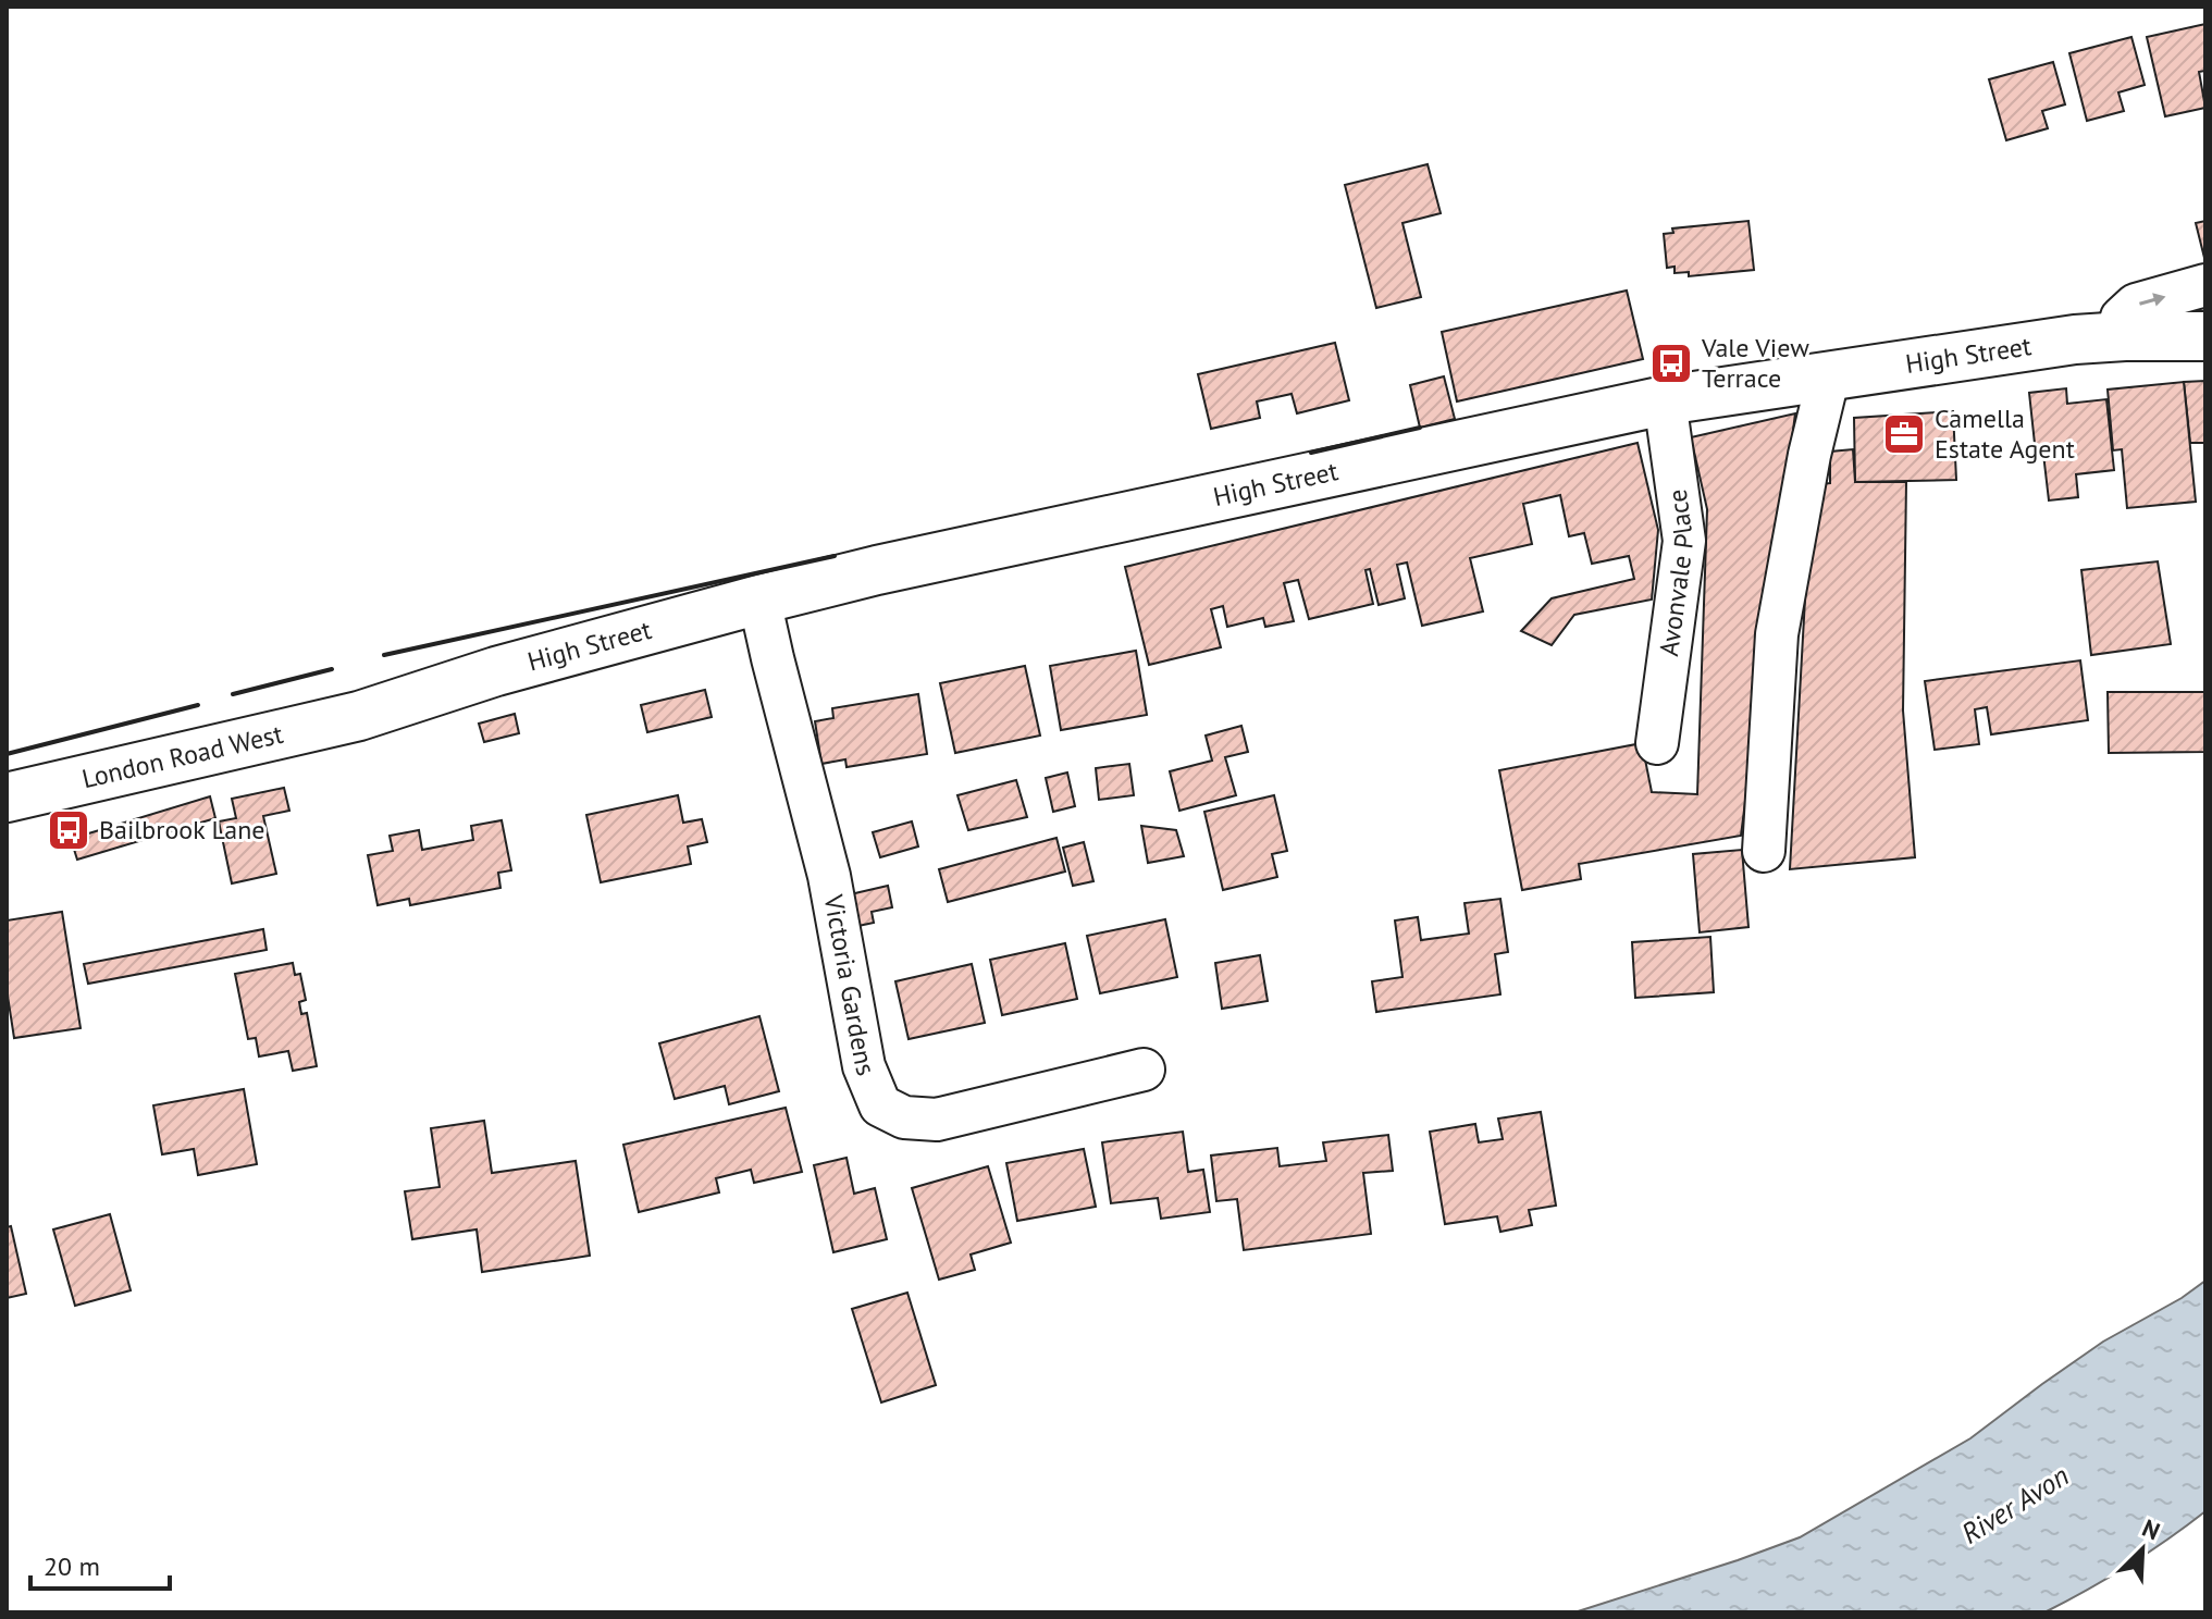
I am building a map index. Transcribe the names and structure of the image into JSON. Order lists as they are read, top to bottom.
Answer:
{
  "streets": {
    "street": [
      "High Street",
      "Avonvale Place",
      "London Road West",
      "Victoria Gardens"
    ]
  },
  "crossings": [
    ["High Street", "Avonvale Place"],
    ["High Street", "London Road West"],
    ["High Street", "Victoria Gardens"]
  ],
  "water": ["River Avon"],
  "places": {
    "bus stop": ["Vale View Terrace", "Bailbrook Lane"],
    "office": ["Camella Estate Agent"]
  },
  "scale_bar": "20 m",
  "north": "top right"
}
